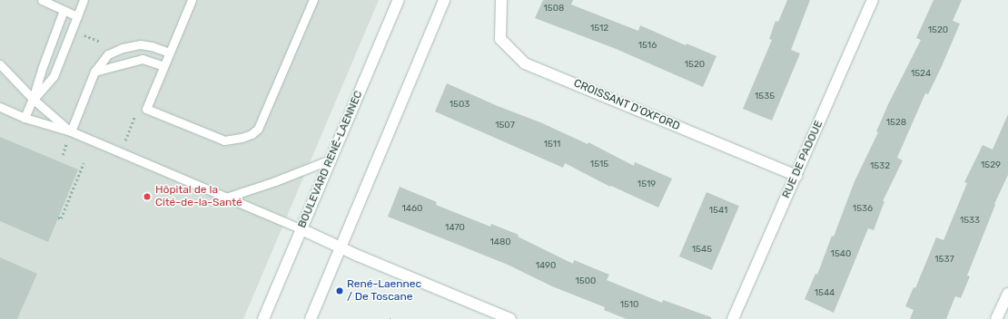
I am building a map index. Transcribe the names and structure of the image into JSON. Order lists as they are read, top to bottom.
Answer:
{
  "streets": {
    "street": ["CROISSANT D'OXFORD", "BOULEVARD RENÉ-LAENNEC", "RUE DE PADOUE"]
  },
  "crossings": [
    ["CROISSANT D'OXFORD", "RUE DE PADOUE"]
  ],
  "places": ["Hôpital de la Cité-de-la-Santé", "René-Laennec / De Toscane"],
  "house_numbers": [
    "1508",
    "1512",
    "1520",
    "1516",
    "1520",
    "1524",
    "1535",
    "1503",
    "1528",
    "1507",
    "1511",
    "1515",
    "1529",
    "1532",
    "1519",
    "1460",
    "1536",
    "1541",
    "1533",
    "1470",
    "1480",
    "1545",
    "1540",
    "1537",
    "1490",
    "1500",
    "1544",
    "1510"
  ]
}
